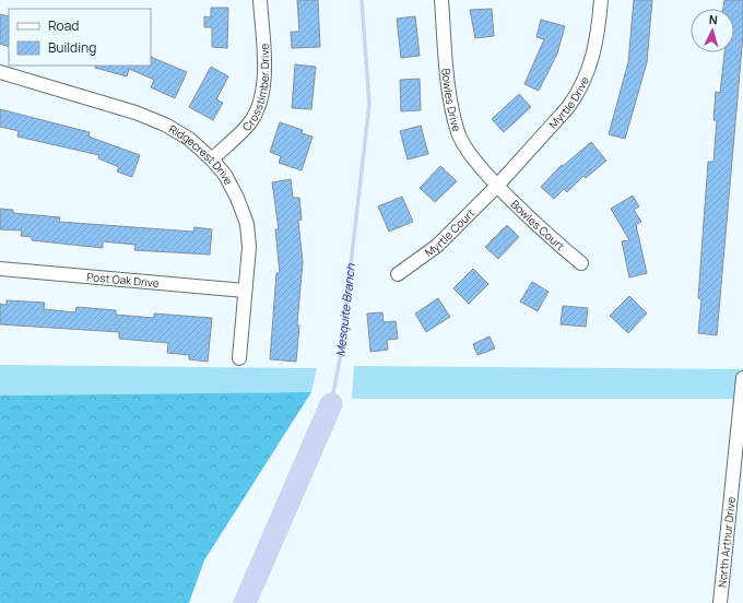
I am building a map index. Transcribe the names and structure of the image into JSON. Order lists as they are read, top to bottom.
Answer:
{
  "streets": {
    "street": [
      "Crosstimber Drive",
      "Bowles Drive",
      "Myrtle Drive",
      "Ridgecrest Drive",
      "Bowles Court",
      "Myrtle Court",
      "Post Oak Drive",
      "North Arthur Drive"
    ]
  },
  "crossings": [
    ["Crosstimber Drive", "Ridgecrest Drive"],
    ["Bowles Drive", "Myrtle Drive"],
    ["Bowles Drive", "Bowles Court"],
    ["Bowles Drive", "Myrtle Court"],
    ["Myrtle Drive", "Bowles Court"],
    ["Myrtle Drive", "Myrtle Court"],
    ["Ridgecrest Drive", "Post Oak Drive"],
    ["Bowles Court", "Myrtle Court"]
  ],
  "water": ["Mesquite Branch"],
  "legend": ["Road", "Building"],
  "north": "top"
}
